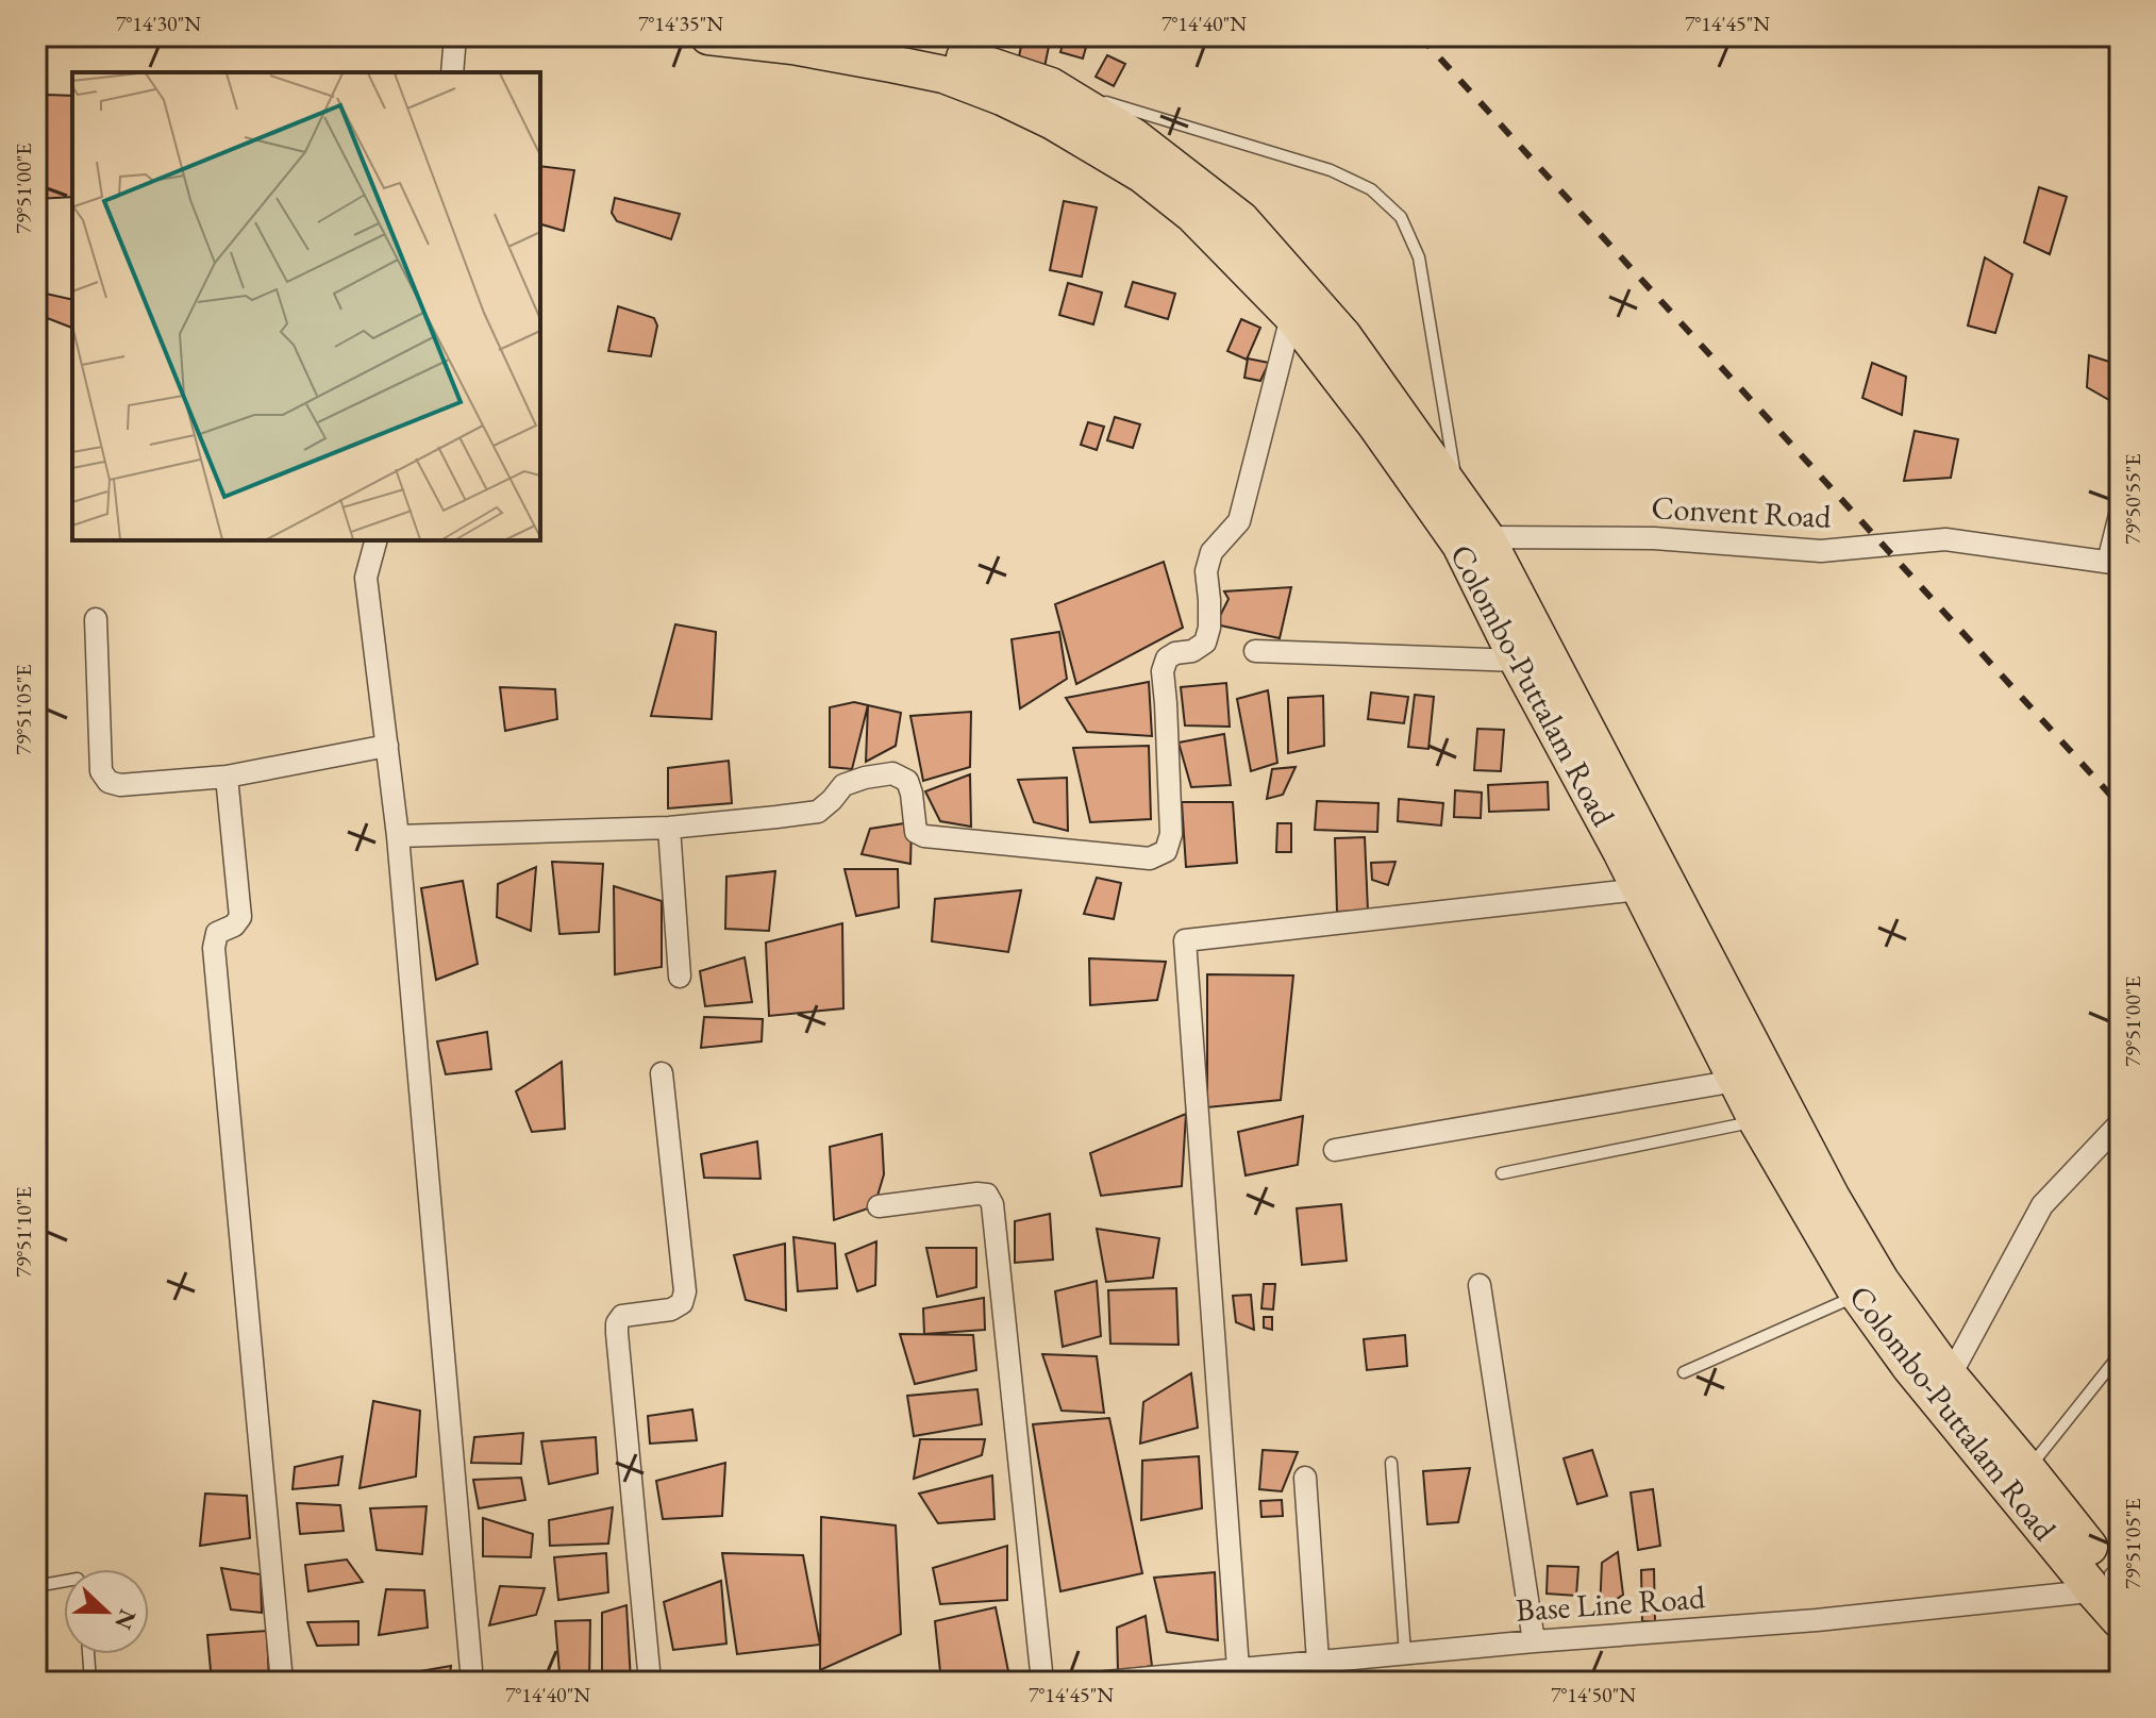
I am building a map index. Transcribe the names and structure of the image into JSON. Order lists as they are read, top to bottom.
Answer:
{
  "streets": {
    "highway": ["Colombo-Puttalam Road"],
    "street": ["Convent Road", "Base Line Road"]
  },
  "crossings": [
    ["Convent Road", "Colombo-Puttalam Road"],
    ["Colombo-Puttalam Road", "Base Line Road"]
  ],
  "north": "right",
  "coordinates": [
    "7°14'30\"N",
    "7°14'35\"N",
    "7°14'40\"N",
    "7°14'45\"N",
    "79°51'00\"E",
    "79°50'55\"E",
    "79°51'05\"E",
    "79°51'10\"E",
    "7°14'50\"N"
  ]
}
